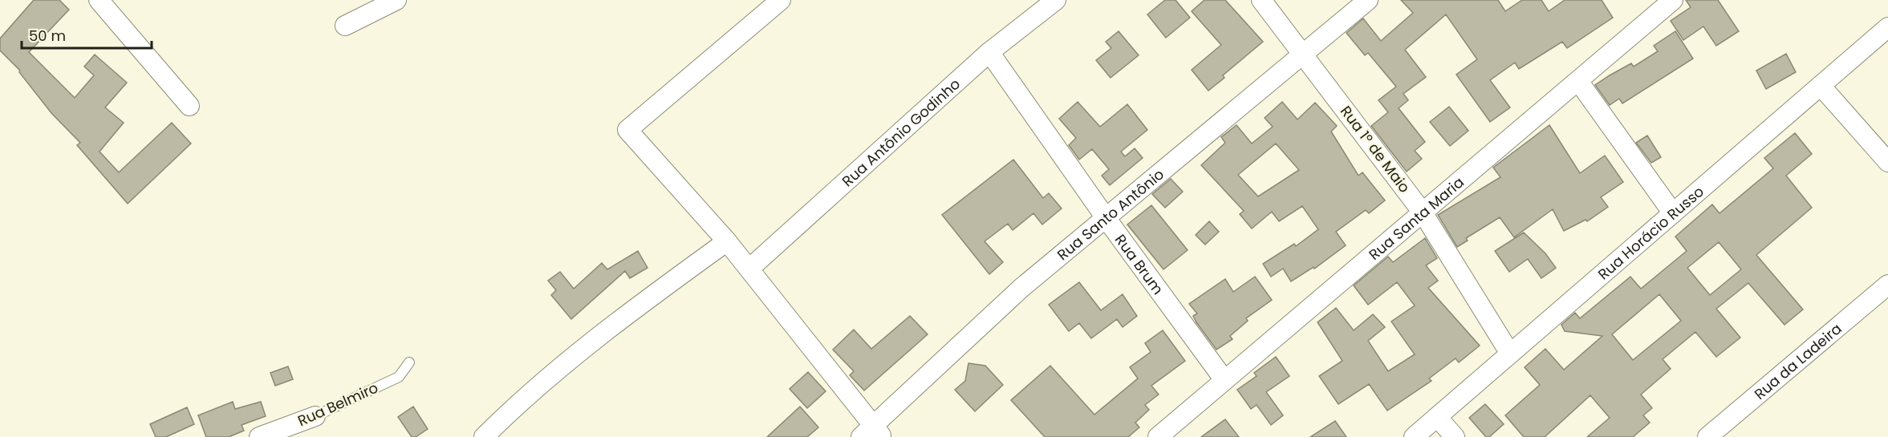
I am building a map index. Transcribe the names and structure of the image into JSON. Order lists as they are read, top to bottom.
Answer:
{
  "streets": {
    "street": [
      "Rua Antônio Godinho",
      "Rua 1º de Maio",
      "Rua Santo Antônio",
      "Rua Santa Maria",
      "Rua Horácio Russo",
      "Rua Brum",
      "Rua da Ladeira",
      "Rua Belmiro"
    ]
  },
  "crossings": [
    ["Rua Antônio Godinho", "Rua Brum"],
    ["Rua 1º de Maio", "Rua Santo Antônio"],
    ["Rua 1º de Maio", "Rua Santa Maria"],
    ["Rua 1º de Maio", "Rua Horácio Russo"],
    ["Rua Santo Antônio", "Rua Brum"],
    ["Rua Santa Maria", "Rua Brum"]
  ],
  "scale_bar": "50 m"
}
